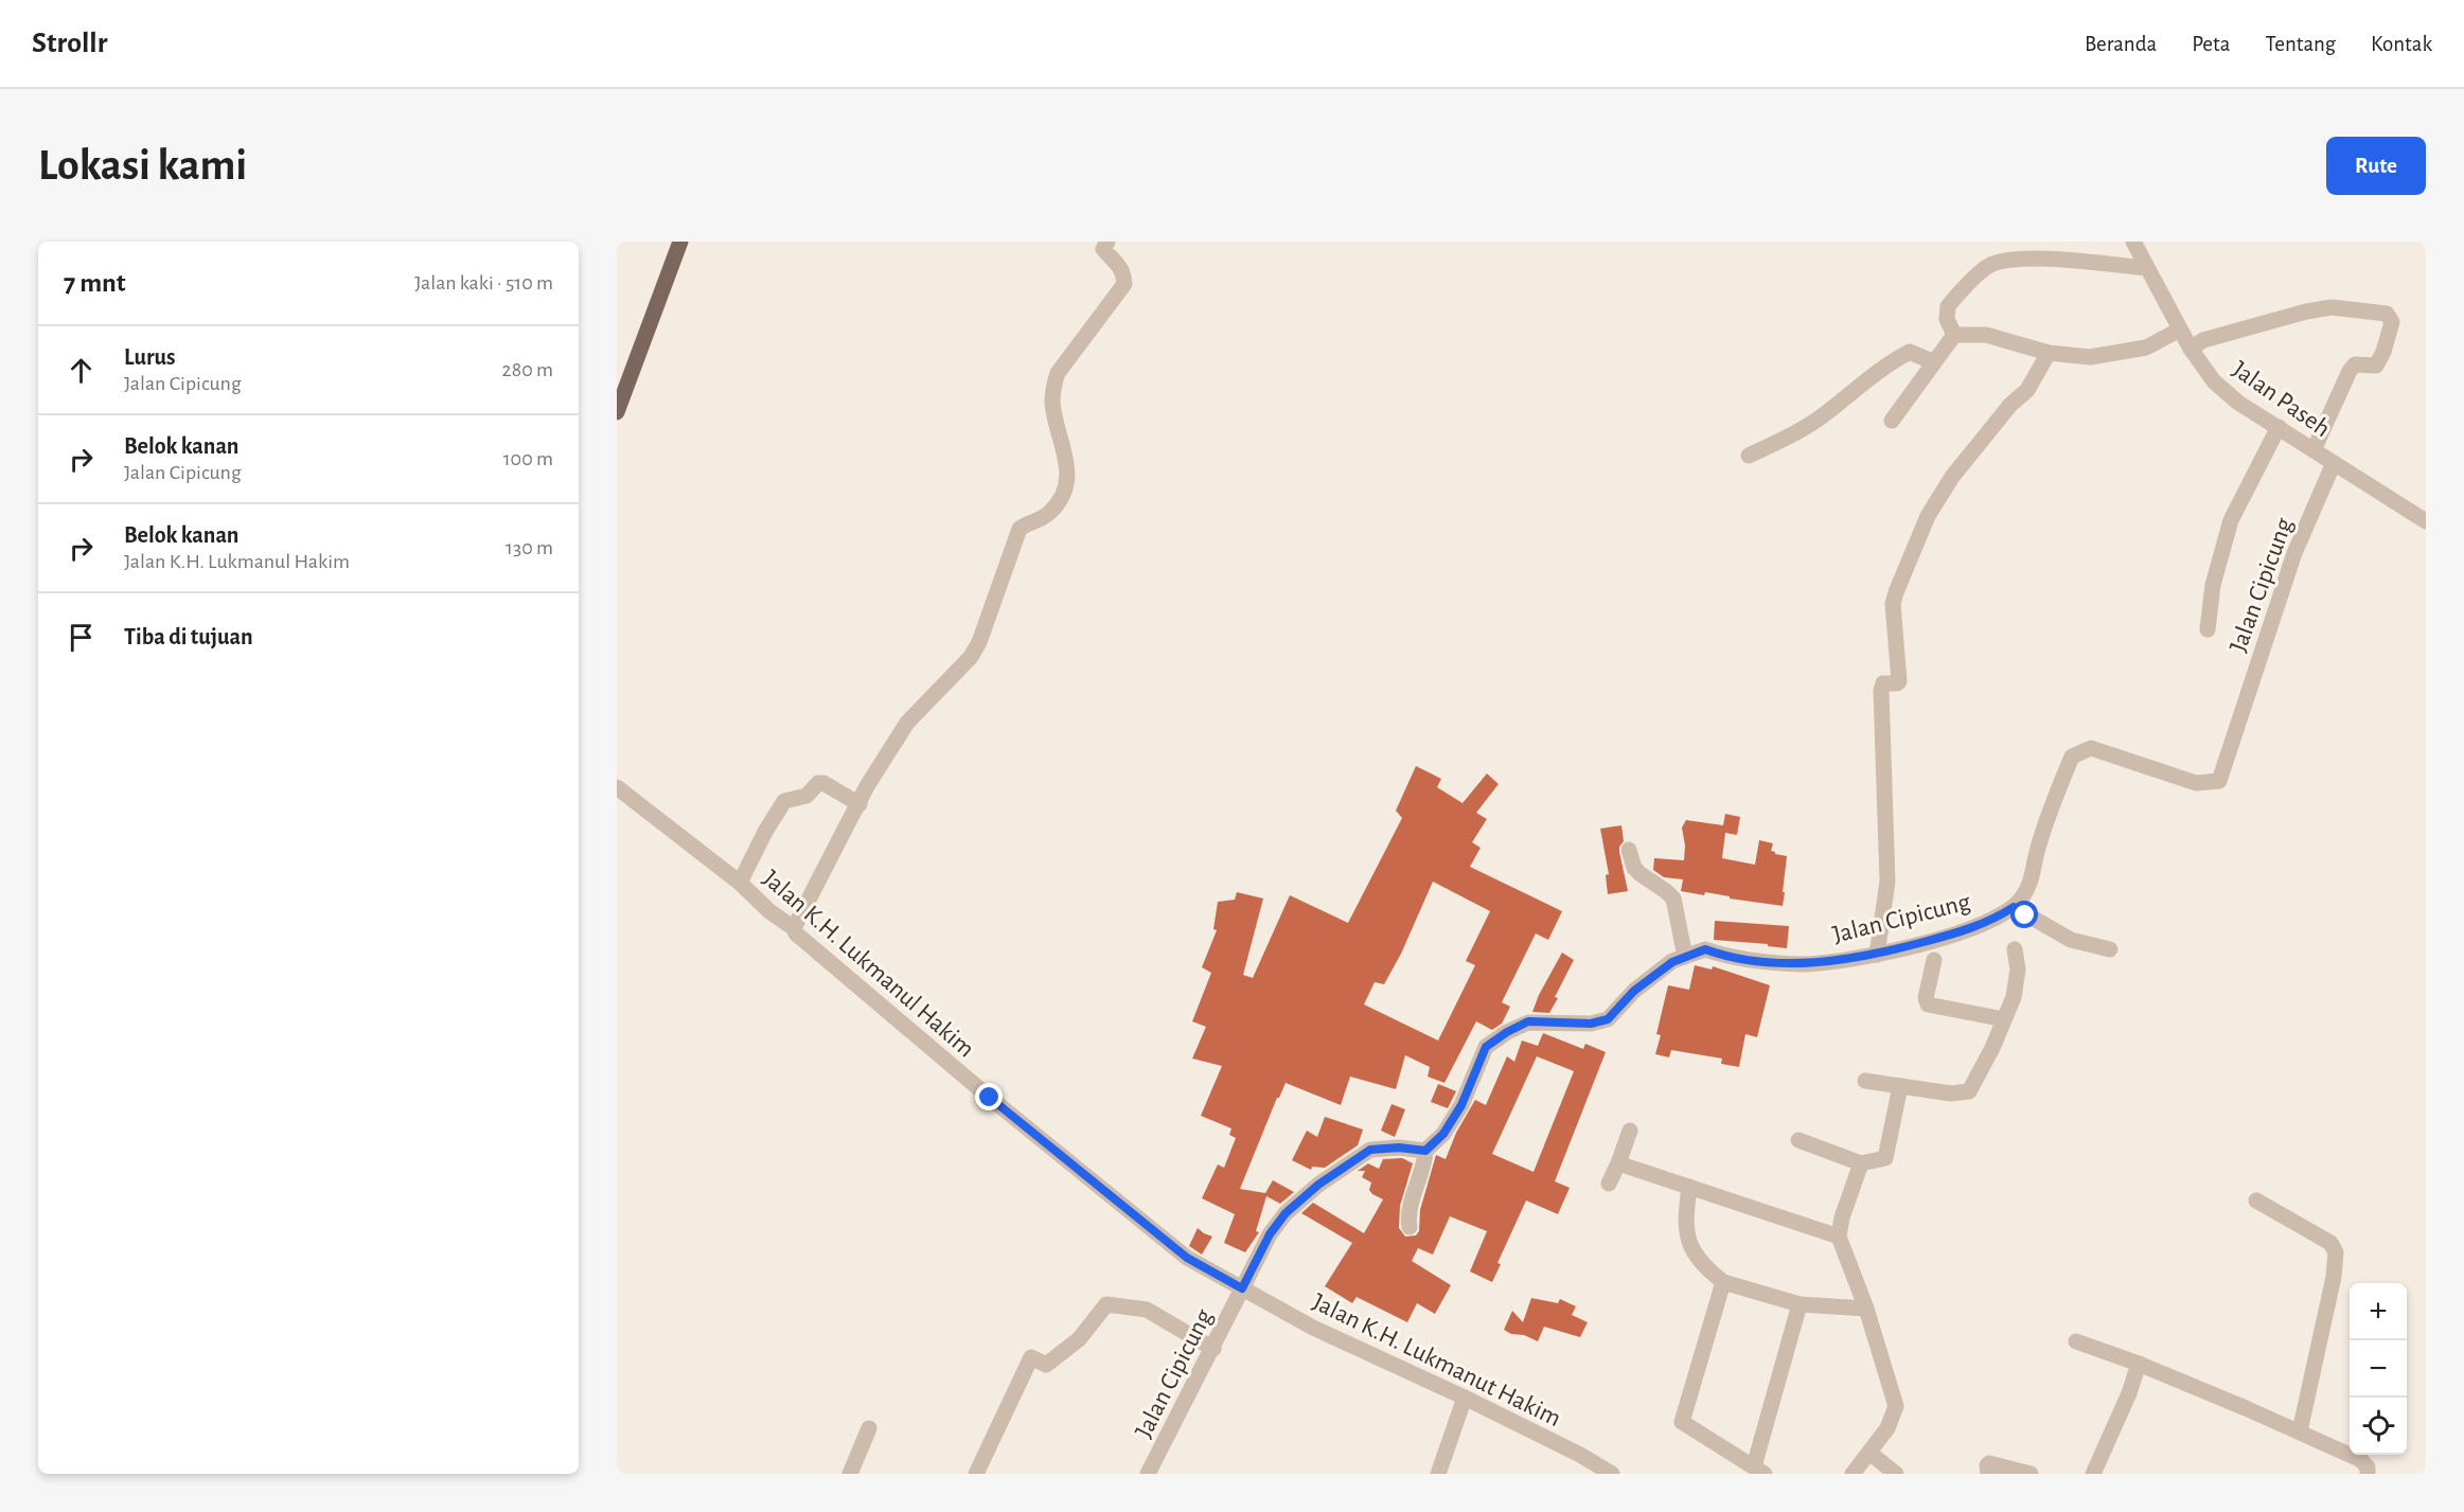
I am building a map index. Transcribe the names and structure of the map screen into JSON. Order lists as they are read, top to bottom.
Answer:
{
  "streets": {
    "street": [
      "Jalan Paseh",
      "Jalan Cipicung",
      "Jalan K.H. Lukmanul Hakim",
      "Jalan K.H. Lukmanut Hakim"
    ]
  },
  "crossings": [
    ["Jalan Paseh", "Jalan Cipicung"],
    ["Jalan Cipicung", "Jalan K.H. Lukmanul Hakim"],
    ["Jalan Cipicung", "Jalan K.H. Lukmanut Hakim"],
    ["Jalan K.H. Lukmanul Hakim", "Jalan K.H. Lukmanut Hakim"]
  ],
  "page": {
    "header": "Strollr",
    "nav": [
      "Beranda",
      "Peta",
      "Tentang",
      "Kontak"
    ],
    "buttons": "Rute",
    "title": "Lokasi kami",
    "heading": ["7 mnt", "Jalan kaki · 510 m"],
    "list": [
      ["Lurus", "Jalan Cipicung", "280 m"],
      ["Belok kanan", "Jalan Cipicung", "100 m"],
      ["Belok kanan", "Jalan K.H. Lukmanul Hakim", "130 m"],
      "Tiba di tujuan"
    ],
    "map_buttons": ["+", "−"]
  }
}
